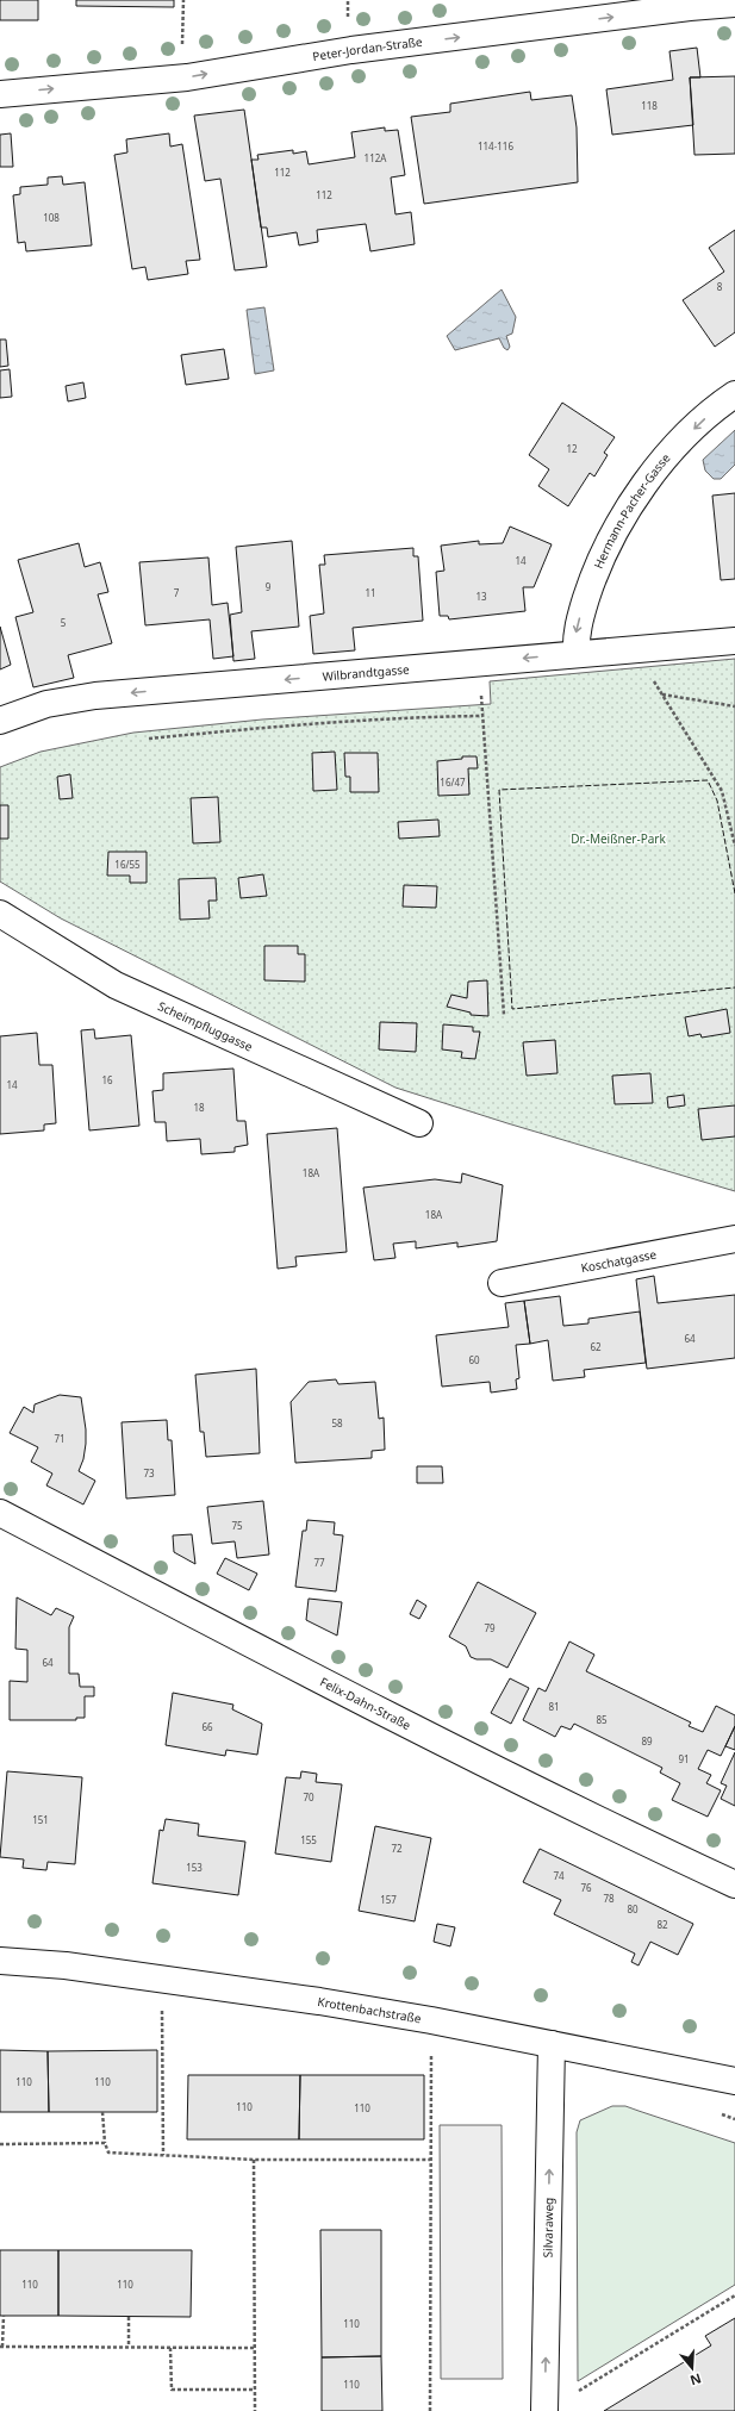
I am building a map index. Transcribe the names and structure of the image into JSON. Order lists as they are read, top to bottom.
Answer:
{
  "streets": {
    "street": [
      "Peter-Jordan-Straße",
      "Hermann-Pacher-Gasse",
      "Wilbrandtgasse",
      "Scheimpfluggasse",
      "Koschatgasse",
      "Felix-Dahn-Straße",
      "Krottenbachstraße",
      "Silvaraweg"
    ]
  },
  "crossings": [
    ["Hermann-Pacher-Gasse", "Wilbrandtgasse"],
    ["Krottenbachstraße", "Silvaraweg"]
  ],
  "one_way": [
    "Peter-Jordan-Straße",
    "Hermann-Pacher-Gasse",
    "Wilbrandtgasse",
    "Silvaraweg"
  ],
  "parks": ["Dr.-Meißner-Park"],
  "house_numbers": [
    "118",
    "114-116",
    "112A",
    "112",
    "112",
    "108",
    "8",
    "12",
    "14",
    "9",
    "7",
    "11",
    "13",
    "5",
    "16/47",
    "16/55",
    "16",
    "14",
    "18",
    "18A",
    "18A",
    "64",
    "62",
    "60",
    "58",
    "71",
    "73",
    "75",
    "77",
    "79",
    "64",
    "81",
    "85",
    "66",
    "89",
    "91",
    "70",
    "151",
    "155",
    "72",
    "153",
    "74",
    "76",
    "78",
    "157",
    "80",
    "82",
    "110",
    "110",
    "110",
    "110",
    "110",
    "110",
    "110",
    "110"
  ],
  "north": "bottom"
}
